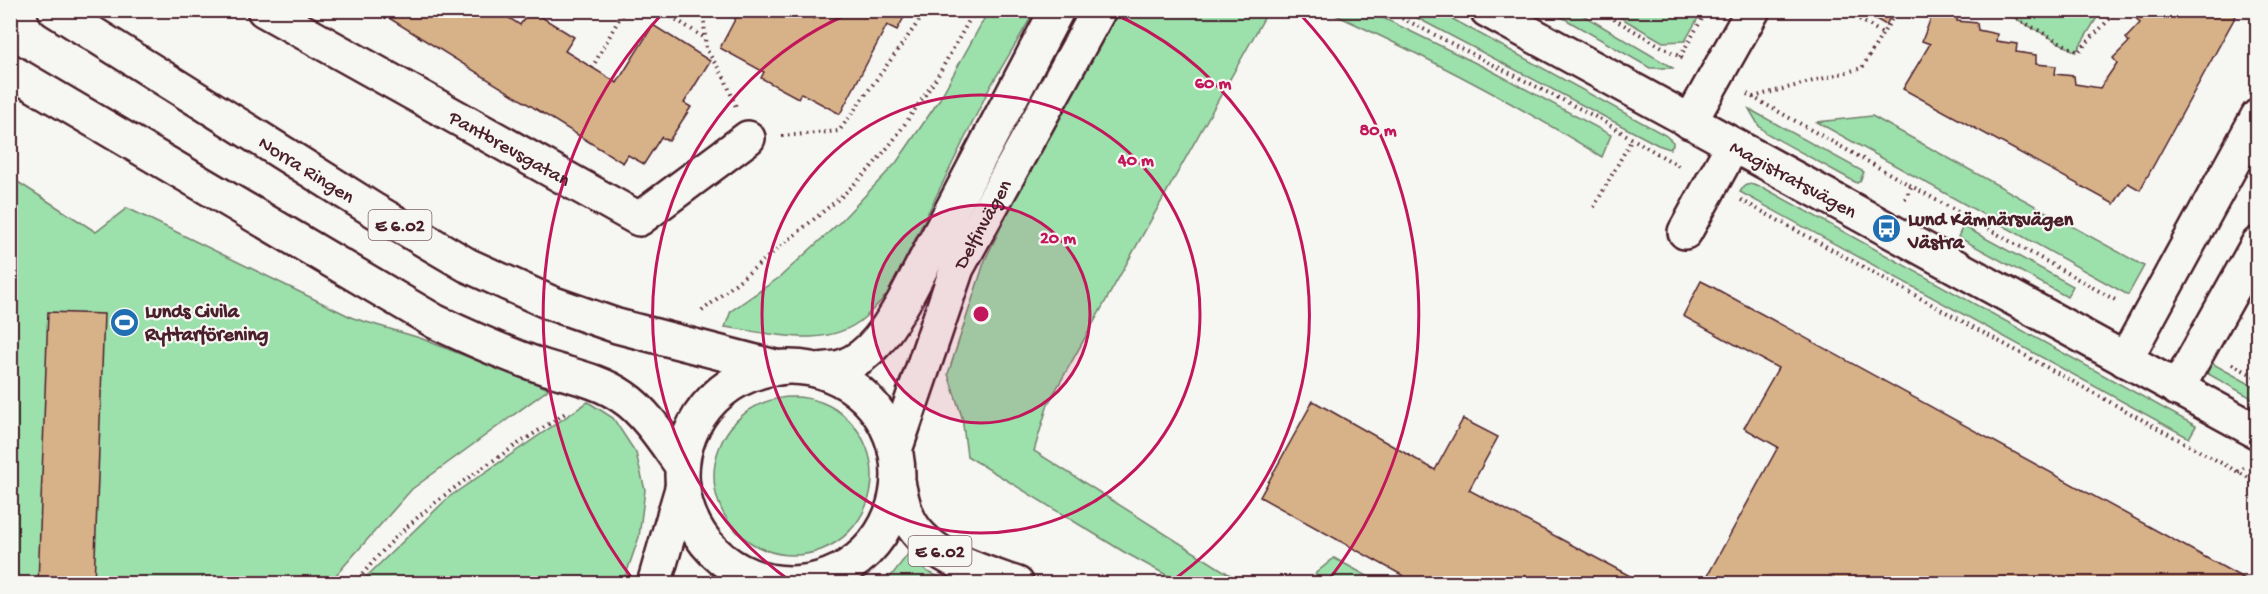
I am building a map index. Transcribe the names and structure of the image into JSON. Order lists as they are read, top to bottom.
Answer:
{
  "streets": {
    "street": [
      "Pantbrevsgatan",
      "Norra Ringen",
      "Magistratsvägen",
      "Delfinvägen",
      "E 6.02"
    ]
  },
  "crossings": [
    ["Norra Ringen", "Delfinvägen"]
  ],
  "places": {
    "bus stop": ["Lund Kämnärsvägen Västra"],
    "sports": ["Lunds Civila Ryttarförening"]
  },
  "rings": [
    "60 m",
    "80 m",
    "40 m",
    "20 m"
  ]
}
